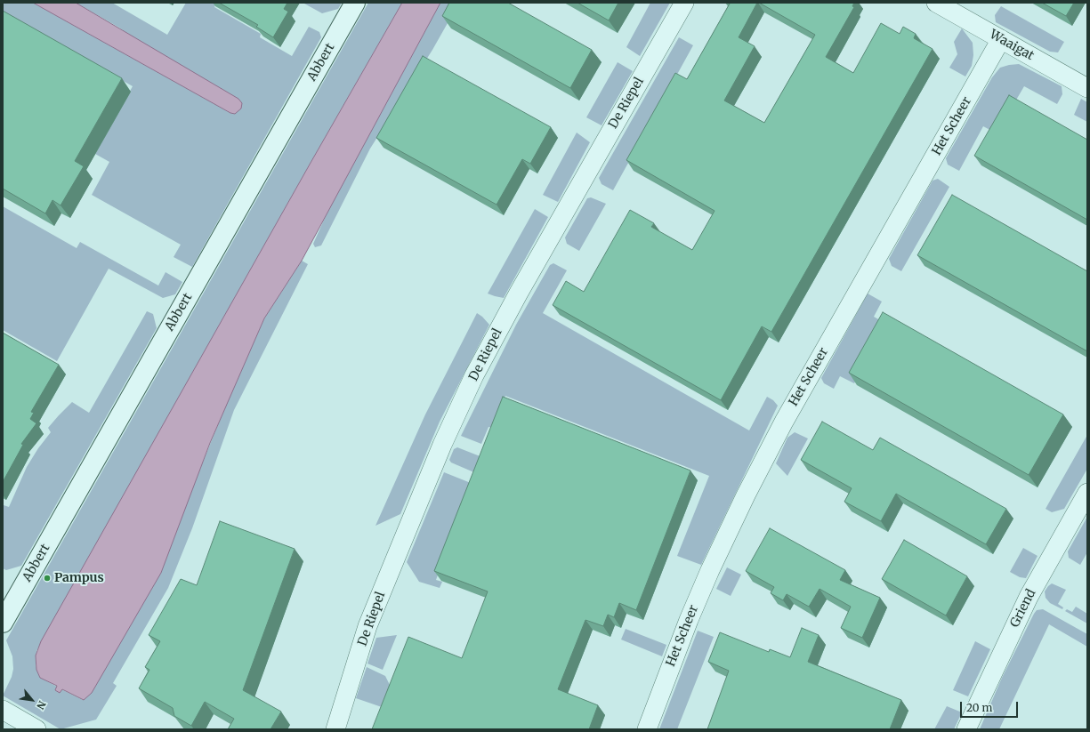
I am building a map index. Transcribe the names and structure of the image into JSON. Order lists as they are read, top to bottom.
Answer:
{
  "streets": {
    "street": [
      "Waaigat",
      "Abbert",
      "De Riepel",
      "Het Scheer",
      "Griend"
    ]
  },
  "crossings": [
    ["Waaigat", "Het Scheer"]
  ],
  "places": ["Pampus"],
  "scale_bar": "20 m",
  "north": "bottom right"
}
